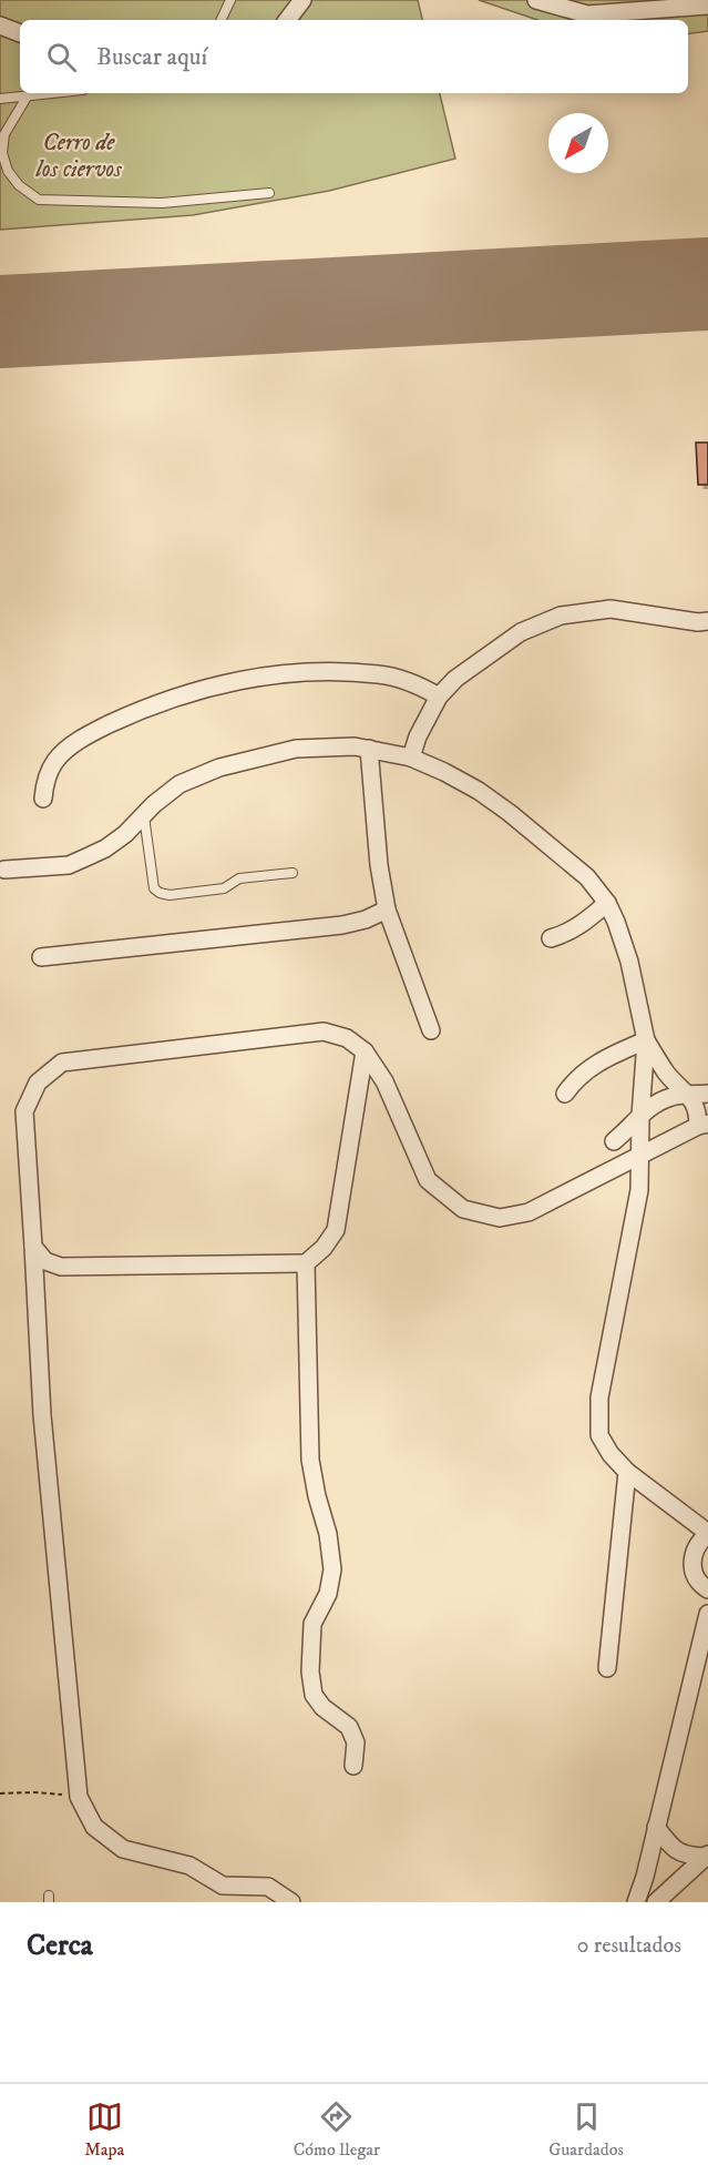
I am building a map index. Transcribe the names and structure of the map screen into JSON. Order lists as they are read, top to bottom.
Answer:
{
  "parks": ["Cerro de los ciervos"],
  "north": "bottom left",
  "page": {
    "search": "Buscar aquí",
    "heading": ["Cerca", "0 resultados"],
    "nav": ["Mapa", "Cómo llegar", "Guardados"]
  }
}
